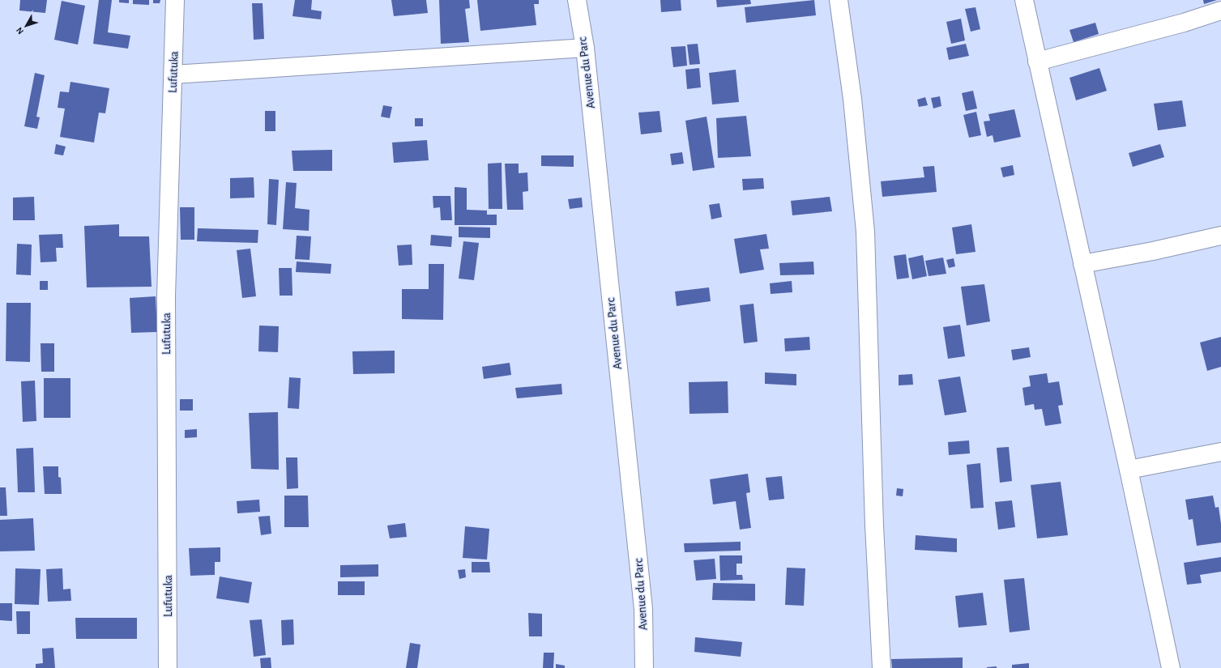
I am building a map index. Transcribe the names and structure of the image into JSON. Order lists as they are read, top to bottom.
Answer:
{
  "streets": {
    "street": ["Lufutuka", "Avenue du Parc"]
  },
  "north": "bottom left"
}
